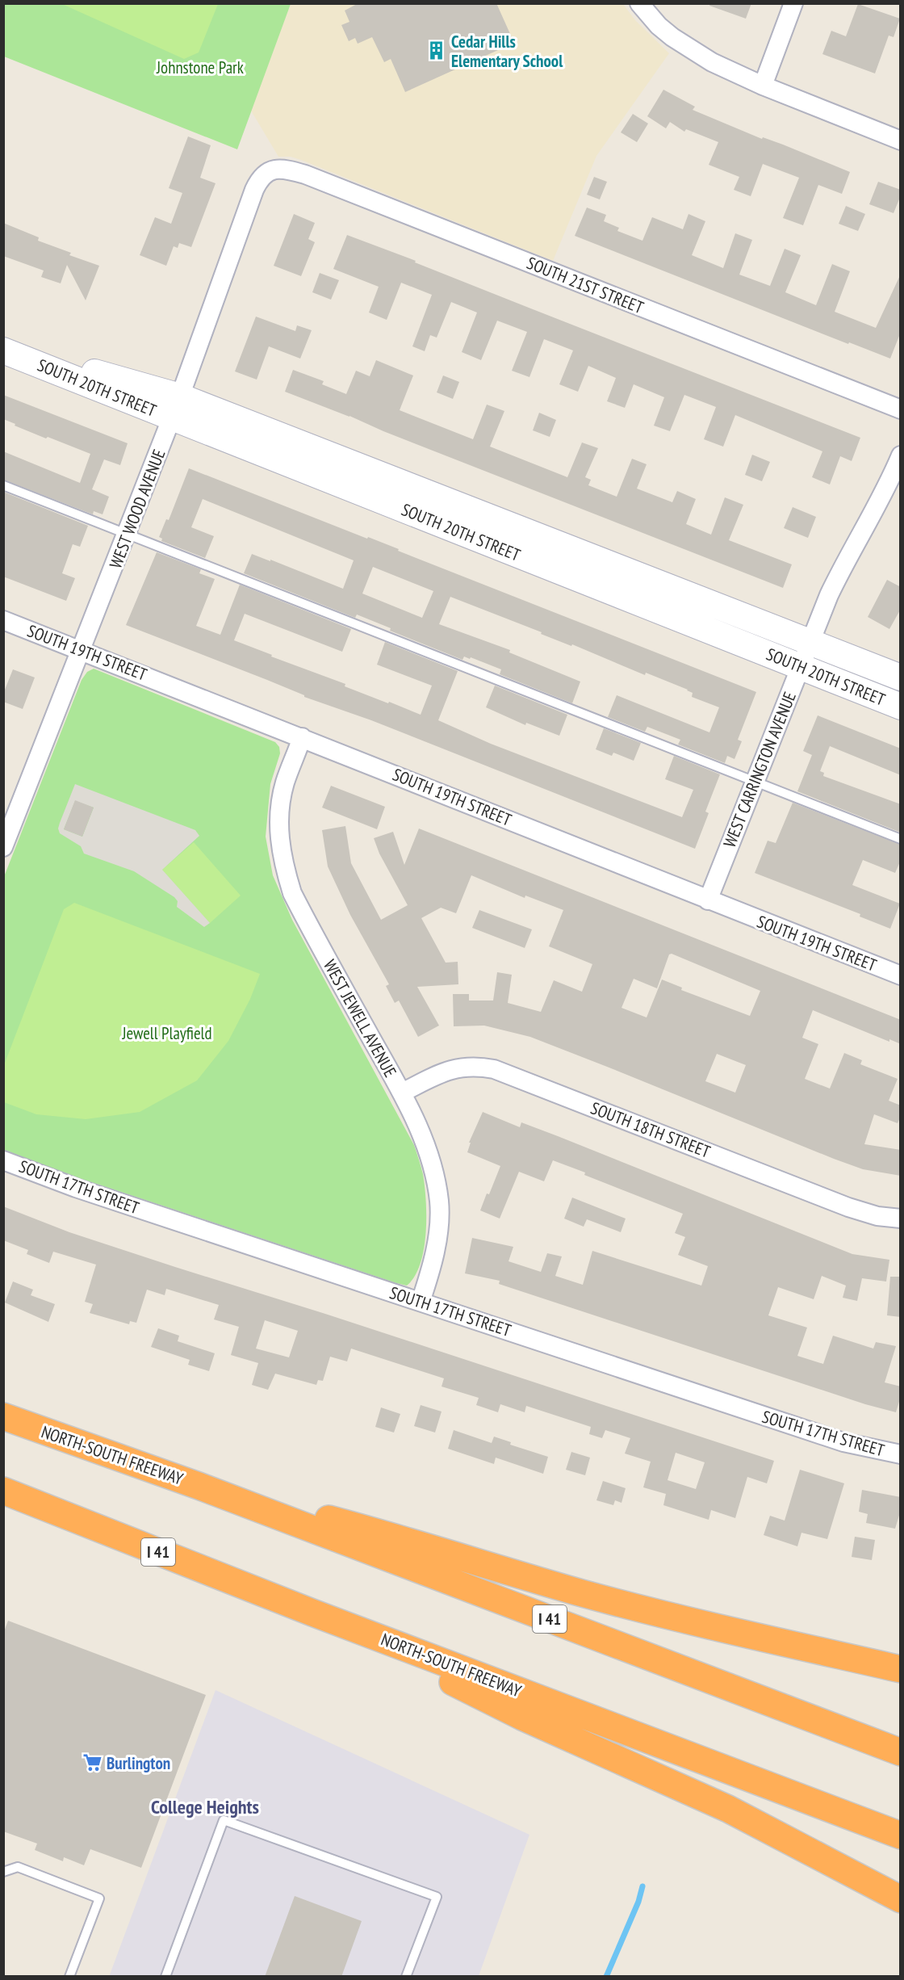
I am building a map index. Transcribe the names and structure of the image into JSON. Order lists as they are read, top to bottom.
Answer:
{
  "streets": {
    "highway": ["NORTH-SOUTH FREEWAY", "I 41"],
    "street": [
      "SOUTH 21ST STREET",
      "SOUTH 20TH STREET",
      "WEST WOOD AVENUE",
      "SOUTH 19TH STREET",
      "WEST CARRINGTON AVENUE",
      "WEST JEWELL AVENUE",
      "SOUTH 18TH STREET",
      "SOUTH 17TH STREET"
    ]
  },
  "crossings": [
    ["SOUTH 21ST STREET", "WEST WOOD AVENUE"],
    ["SOUTH 20TH STREET", "WEST WOOD AVENUE"],
    ["SOUTH 20TH STREET", "WEST CARRINGTON AVENUE"],
    ["WEST WOOD AVENUE", "SOUTH 19TH STREET"],
    ["SOUTH 19TH STREET", "WEST CARRINGTON AVENUE"],
    ["SOUTH 19TH STREET", "WEST JEWELL AVENUE"],
    ["WEST JEWELL AVENUE", "SOUTH 18TH STREET"],
    ["WEST JEWELL AVENUE", "SOUTH 17TH STREET"]
  ],
  "districts": ["College Heights"],
  "parks": ["Johnstone Park", "Jewell Playfield"],
  "places": {
    "building": ["Cedar Hills Elementary School"],
    "supermarket": ["Burlington"]
  }
}
